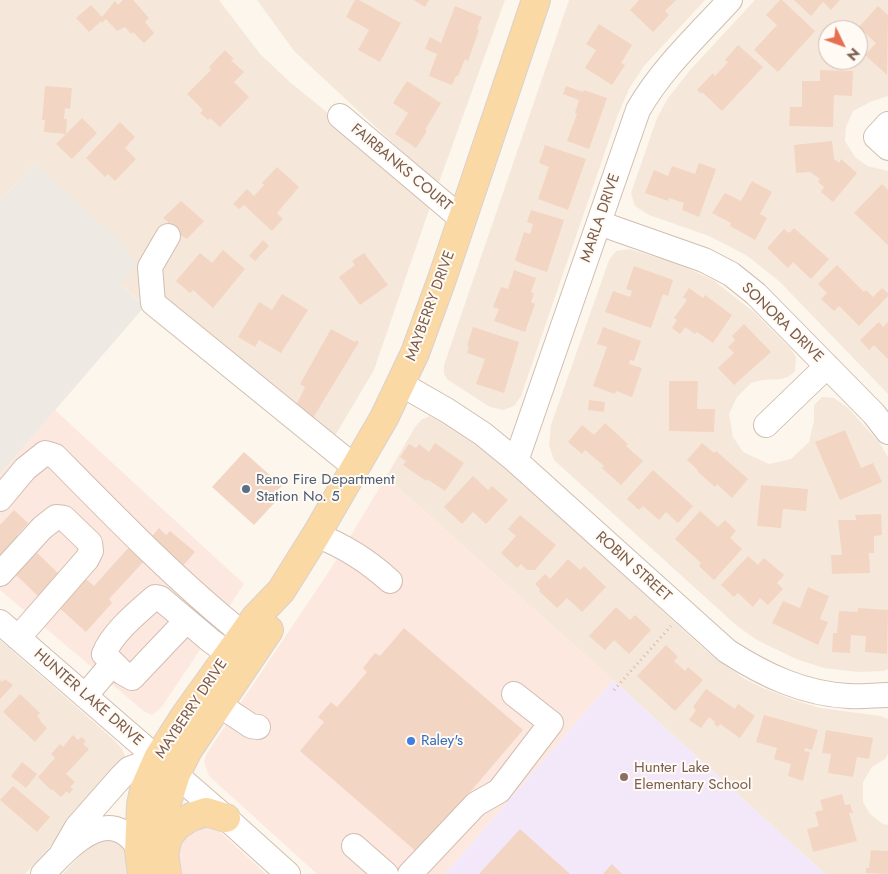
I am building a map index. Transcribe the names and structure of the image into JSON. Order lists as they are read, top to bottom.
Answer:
{
  "streets": {
    "main road": ["MAYBERRY DRIVE"],
    "street": [
      "FAIRBANKS COURT",
      "MARLA DRIVE",
      "SONORA DRIVE",
      "ROBIN STREET",
      "HUNTER LAKE DRIVE"
    ]
  },
  "crossings": [
    ["FAIRBANKS COURT", "MAYBERRY DRIVE"],
    ["MARLA DRIVE", "SONORA DRIVE"],
    ["MARLA DRIVE", "ROBIN STREET"],
    ["MAYBERRY DRIVE", "ROBIN STREET"],
    ["MAYBERRY DRIVE", "HUNTER LAKE DRIVE"]
  ],
  "places": ["Reno Fire Department Station No. 5", "Raley's", "Hunter Lake Elementary School"],
  "north": "bottom right"
}
